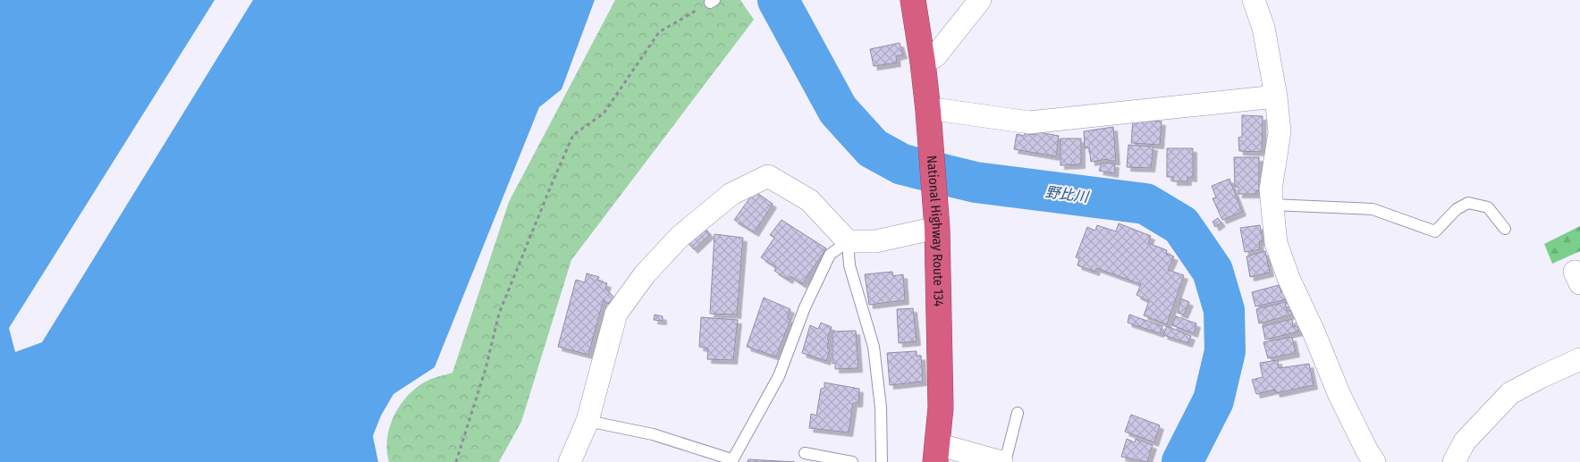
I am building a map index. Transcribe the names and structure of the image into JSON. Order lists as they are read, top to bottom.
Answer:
{
  "streets": {
    "highway": ["National Highway Route 134"]
  },
  "water": ["野比川"]
}
